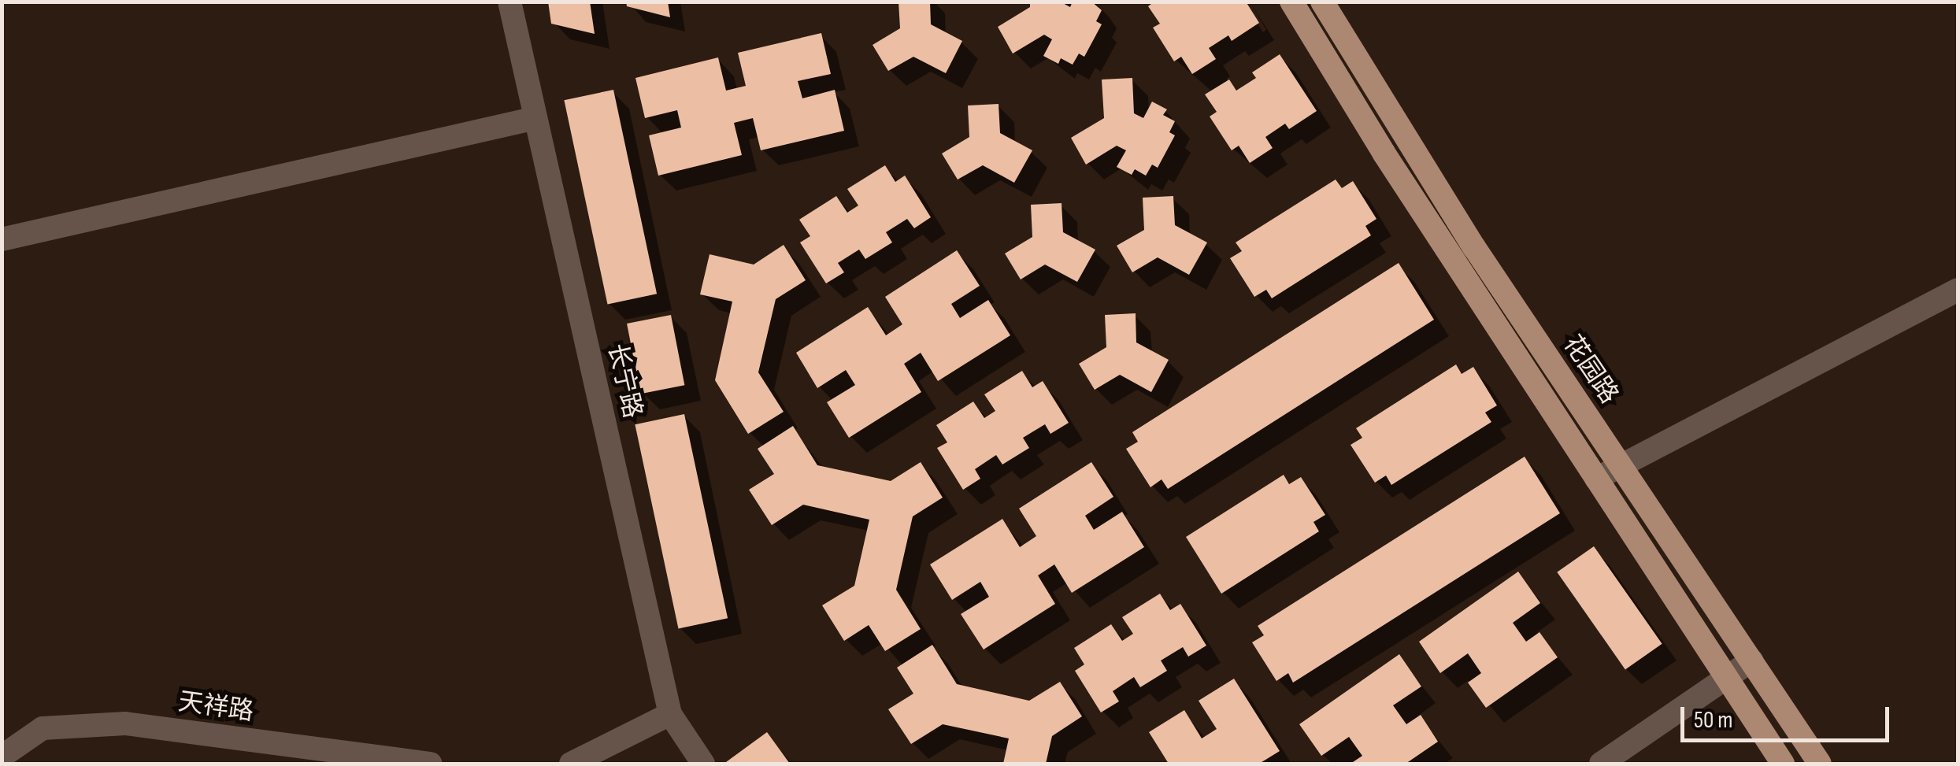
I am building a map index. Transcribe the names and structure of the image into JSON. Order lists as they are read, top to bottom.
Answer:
{
  "streets": {
    "main road": ["花园路"],
    "street": ["长宁路", "天祥路"]
  },
  "scale_bar": "50 m"
}
